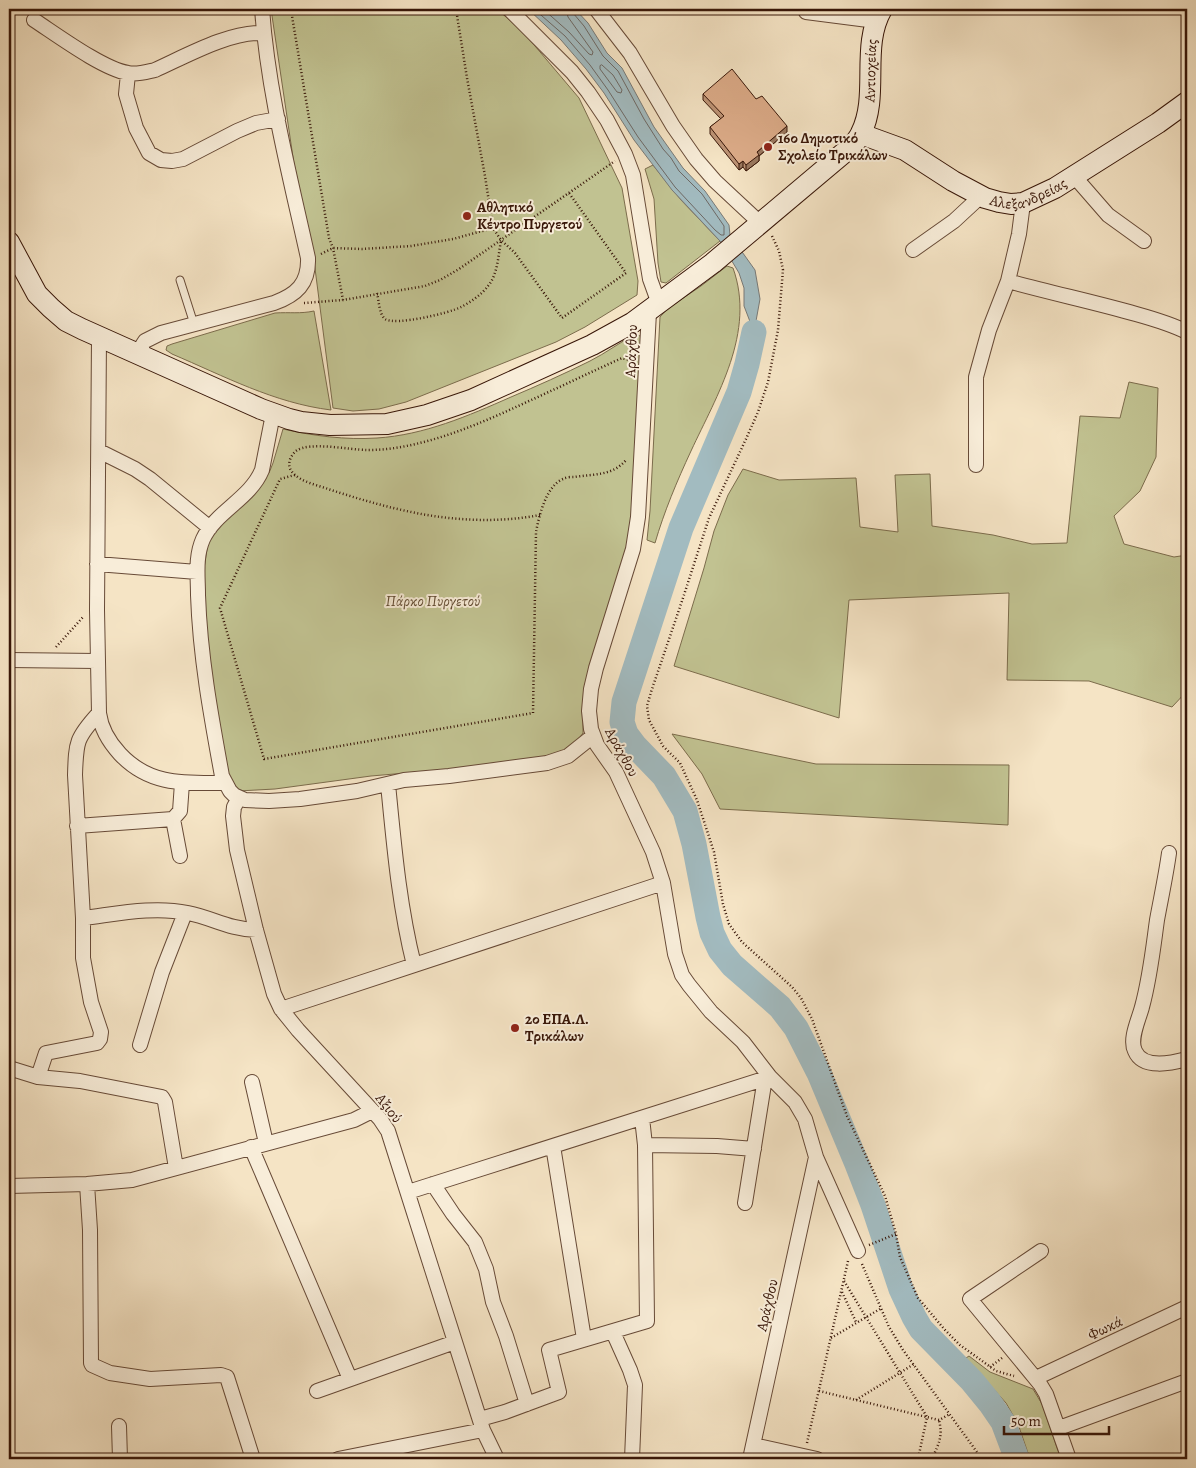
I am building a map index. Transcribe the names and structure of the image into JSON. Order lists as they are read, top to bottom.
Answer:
{
  "streets": {
    "street": [
      "Αντιοχείας",
      "Αλεξανδρείας",
      "Αράχθου",
      "Αξιού",
      "Φωκά"
    ]
  },
  "crossings": [
    ["Αντιοχείας", "Αλεξανδρείας"]
  ],
  "parks": ["Πάρκο Πυργετού"],
  "places": ["16ο Δημοτικό Σχολείο Τρικάλων", "Αθλητικό Κέντρο Πυργετού", "2ο ΕΠΑ.Λ. Τρικάλων"],
  "scale_bar": "50 m"
}
